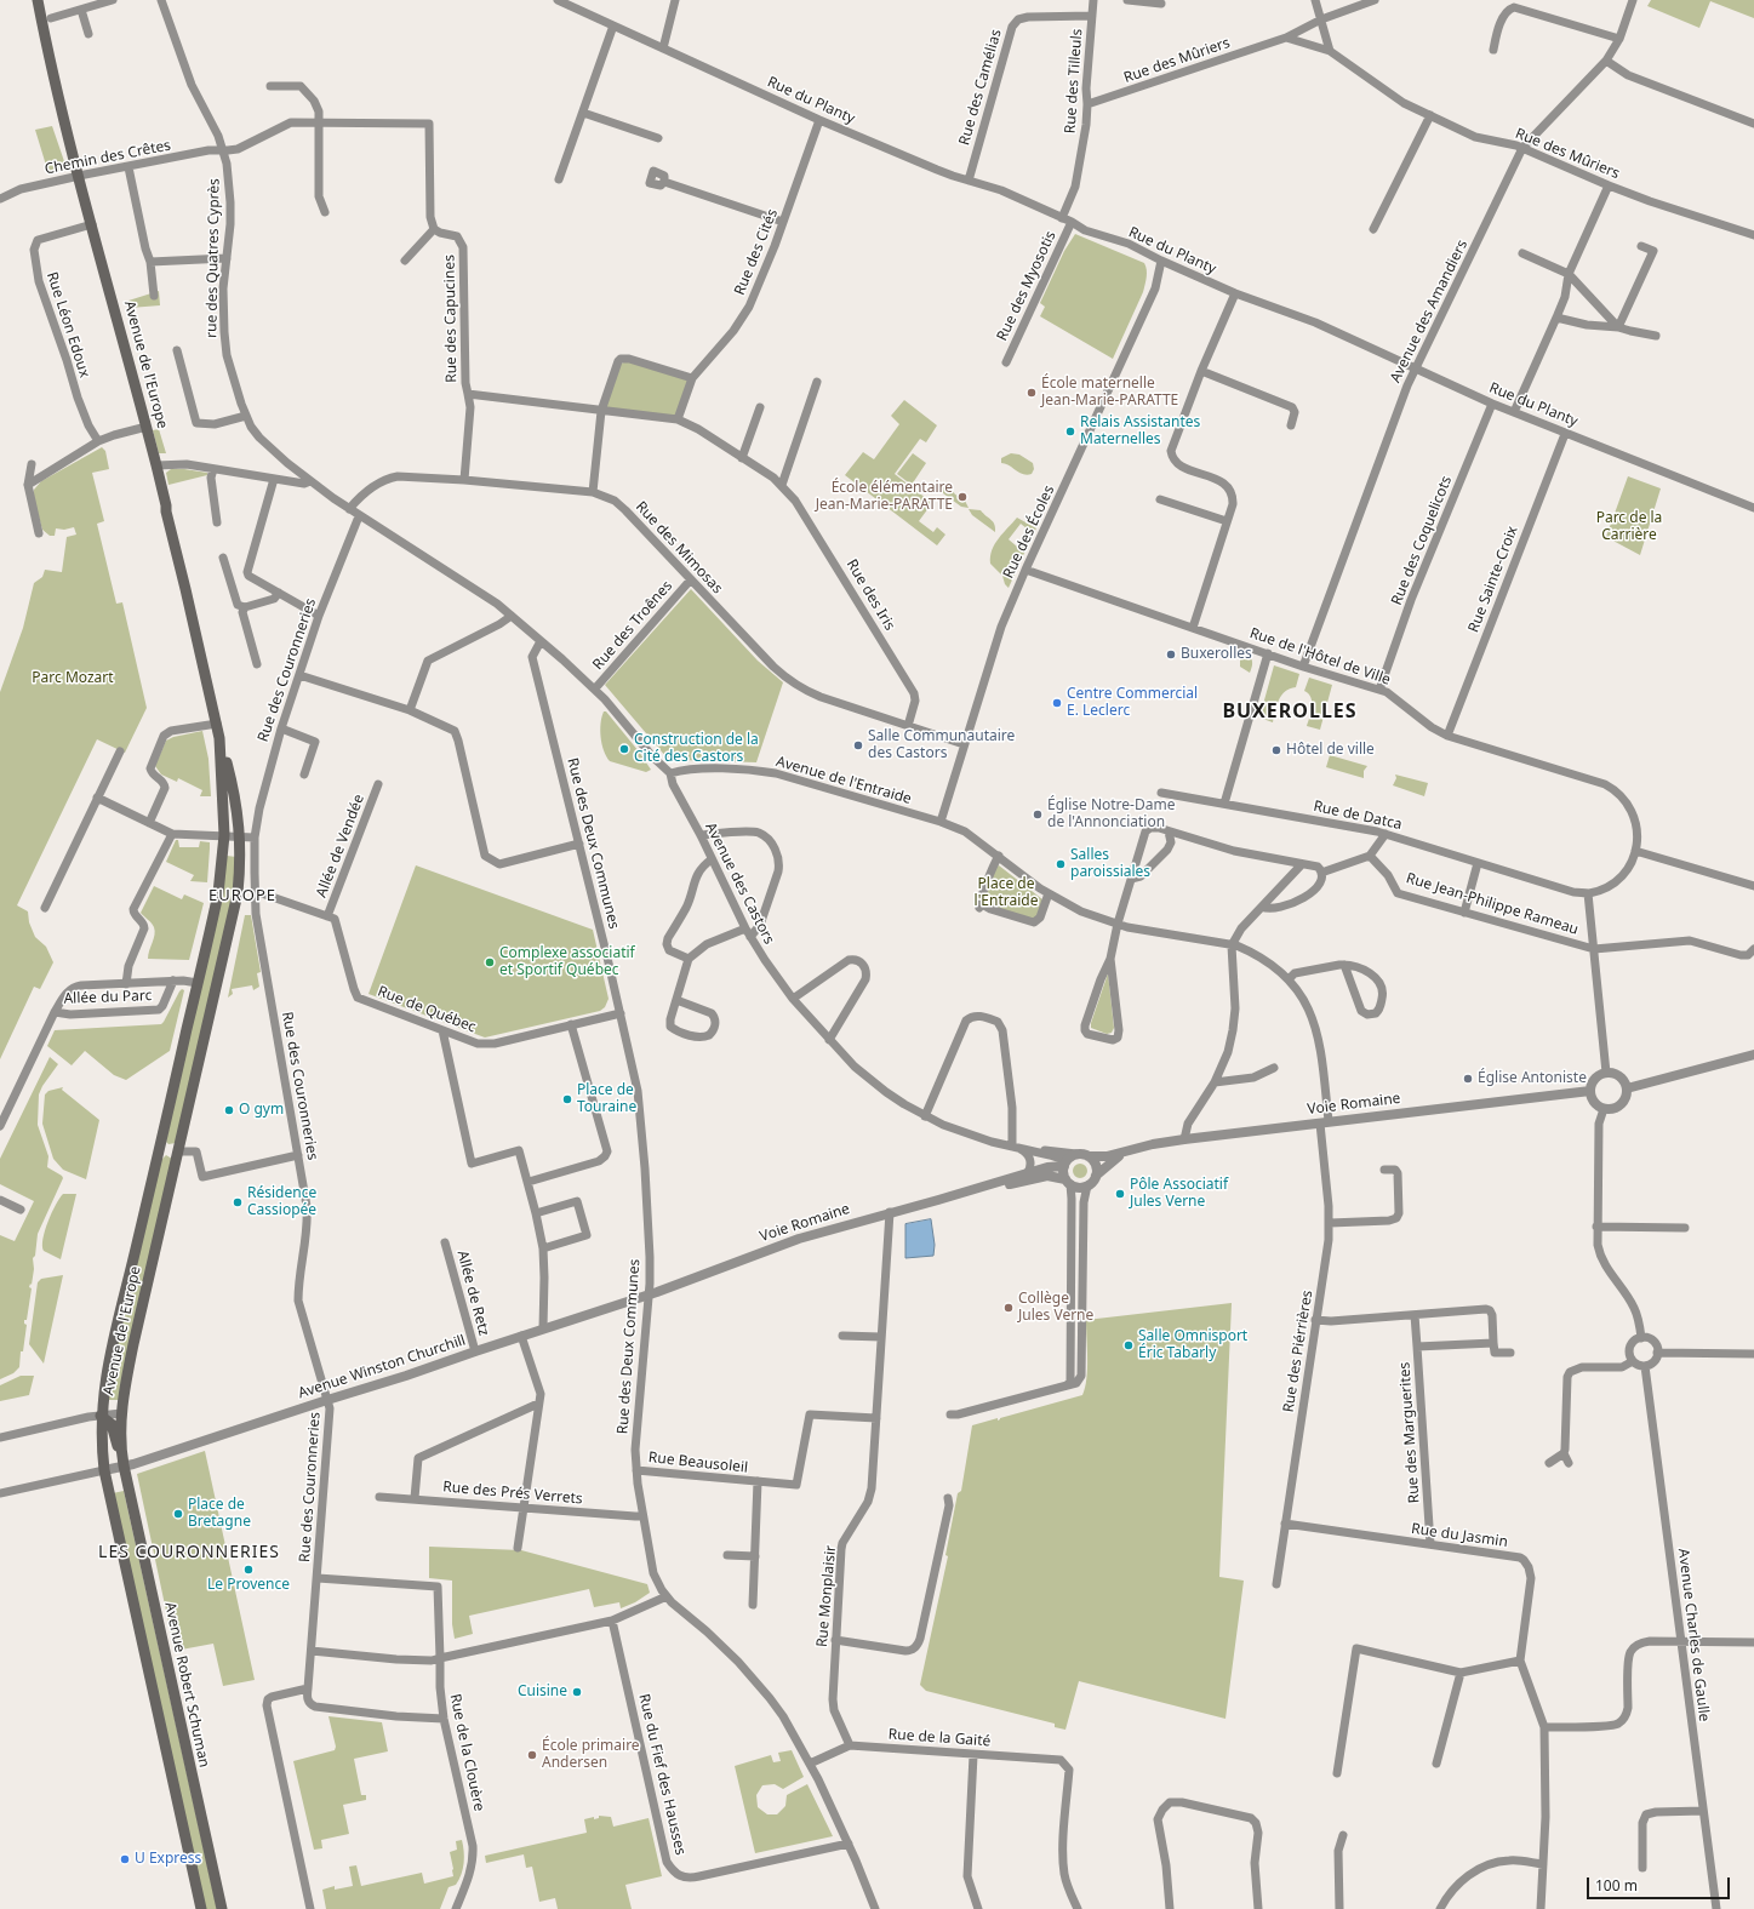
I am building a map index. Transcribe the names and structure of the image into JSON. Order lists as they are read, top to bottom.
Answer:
{
  "streets": {
    "main road": ["Avenue de l'Europe", "Avenue Robert Schuman"],
    "street": [
      "Rue des Mûriers",
      "Rue des Tilleuls",
      "Rue des Camélias",
      "Rue du Planty",
      "Chemin des Crêtes",
      "Rue des Cités",
      "rue des Quatres Cyprès",
      "Rue des Myosotis",
      "Avenue des Amandiers",
      "Rue des Capucines",
      "Rue Léon Edoux",
      "Rue des Écoles",
      "Rue des Coquelicots",
      "Rue des Mimosas",
      "Rue Sainte-Croix",
      "Rue des Iris",
      "Rue des Troênes",
      "Rue de l'Hôtel de Ville",
      "Rue des Couronneries",
      "Avenue de l'Entraide",
      "Rue de Datca",
      "Rue des Deux Communes",
      "Allée de Vendée",
      "Avenue des Castors",
      "Rue Jean-Philippe Rameau",
      "Allée du Parc",
      "Rue de Québec",
      "Voie Romaine",
      "Allée de Retz",
      "Rue des Piérrières",
      "Avenue Winston Churchill",
      "Rue des Marguerites",
      "Rue Beausoleil",
      "Rue des Prés Verrets",
      "Rue du Jasmin",
      "Rue Monplaisir",
      "Avenue Charles de Gaulle",
      "Rue de la Gaité",
      "Rue de la Clouère",
      "Rue du Fief des Hausses"
    ]
  },
  "crossings": [
    ["Rue des Mûriers", "Rue des Tilleuls"],
    ["Rue des Mûriers", "Avenue des Amandiers"],
    ["Rue des Tilleuls", "Rue des Camélias"],
    ["Rue des Tilleuls", "Rue du Planty"],
    ["Rue des Camélias", "Rue du Planty"],
    ["Rue du Planty", "Rue des Cités"],
    ["Rue du Planty", "Rue des Myosotis"],
    ["Rue du Planty", "Avenue des Amandiers"],
    ["Rue du Planty", "Rue des Écoles"],
    ["Rue du Planty", "Rue des Coquelicots"],
    ["Rue du Planty", "Rue Sainte-Croix"],
    ["Chemin des Crêtes", "rue des Quatres Cyprès"],
    ["Chemin des Crêtes", "Rue des Capucines"],
    ["Chemin des Crêtes", "Avenue de l'Europe"],
    ["rue des Quatres Cyprès", "Rue des Mimosas"],
    ["rue des Quatres Cyprès", "Rue des Couronneries"],
    ["rue des Quatres Cyprès", "Rue des Deux Communes"],
    ["rue des Quatres Cyprès", "Avenue des Castors"],
    ["Avenue des Amandiers", "Rue de l'Hôtel de Ville"],
    ["Rue des Capucines", "Rue des Mimosas"],
    ["Rue des Capucines", "Rue des Iris"],
    ["Rue Léon Edoux", "Avenue de l'Europe"],
    ["Avenue de l'Europe", "Allée du Parc"],
    ["Avenue de l'Europe", "Avenue Winston Churchill"],
    ["Avenue de l'Europe", "Avenue Robert Schuman"],
    ["Rue des Écoles", "Rue des Mimosas"],
    ["Rue des Écoles", "Rue de l'Hôtel de Ville"],
    ["Rue des Écoles", "Avenue de l'Entraide"],
    ["Rue des Coquelicots", "Rue de l'Hôtel de Ville"],
    ["Rue des Mimosas", "Rue des Iris"],
    ["Rue des Mimosas", "Rue des Troênes"],
    ["Rue Sainte-Croix", "Rue de l'Hôtel de Ville"],
    ["Rue des Troênes", "Avenue des Castors"],
    ["Rue des Couronneries", "Avenue Winston Churchill"],
    ["Rue des Couronneries", "Rue de la Clouère"],
    ["Avenue de l'Entraide", "Avenue des Castors"],
    ["Avenue de l'Entraide", "Voie Romaine"],
    ["Avenue de l'Entraide", "Rue des Piérrières"],
    ["Rue des Deux Communes", "Avenue des Castors"],
    ["Rue des Deux Communes", "Rue de Québec"],
    ["Rue des Deux Communes", "Voie Romaine"],
    ["Rue des Deux Communes", "Avenue Winston Churchill"],
    ["Rue des Deux Communes", "Rue Beausoleil"],
    ["Rue des Deux Communes", "Rue des Prés Verrets"],
    ["Rue des Deux Communes", "Rue de la Gaité"],
    ["Rue des Deux Communes", "Rue du Fief des Hausses"],
    ["Allée de Vendée", "Rue de Québec"],
    ["Avenue des Castors", "Voie Romaine"],
    ["Voie Romaine", "Rue des Piérrières"],
    ["Voie Romaine", "Avenue Winston Churchill"],
    ["Voie Romaine", "Rue Monplaisir"],
    ["Allée de Retz", "Avenue Winston Churchill"],
    ["Rue des Piérrières", "Rue du Jasmin"],
    ["Avenue Winston Churchill", "Avenue Robert Schuman"],
    ["Rue des Marguerites", "Rue du Jasmin"],
    ["Rue Beausoleil", "Rue Monplaisir"],
    ["Rue Monplaisir", "Rue de la Gaité"]
  ],
  "districts": ["BUXEROLLES", "EUROPE", "LES COURONNERIES"],
  "parks": ["Parc de la Carrière", "Parc Mozart", "Place de l'Entraide"],
  "places": [
    "École maternelle Jean-Marie-PARATTE",
    "Relais Assistantes Maternelles",
    "École élémentaire Jean-Marie-PARATTE",
    "Buxerolles",
    "Centre Commercial E. Leclerc",
    "Salle Communautaire des Castors",
    "Construction de la Cité des Castors",
    "Hôtel de ville",
    "Église Notre-Dame de l'Annonciation",
    "Salles paroissiales",
    "Complexe associatif et Sportif Québec",
    "Église Antoniste",
    "Place de Touraine",
    "O gym",
    "Pôle Associatif Jules Verne",
    "Résidence Cassiopée",
    "Collège Jules Verne",
    "Salle Omnisport Éric Tabarly",
    "Place de Bretagne",
    "Le Provence",
    "Cuisine",
    "École primaire Andersen",
    "U Express"
  ],
  "scale_bar": "100 m"
}
